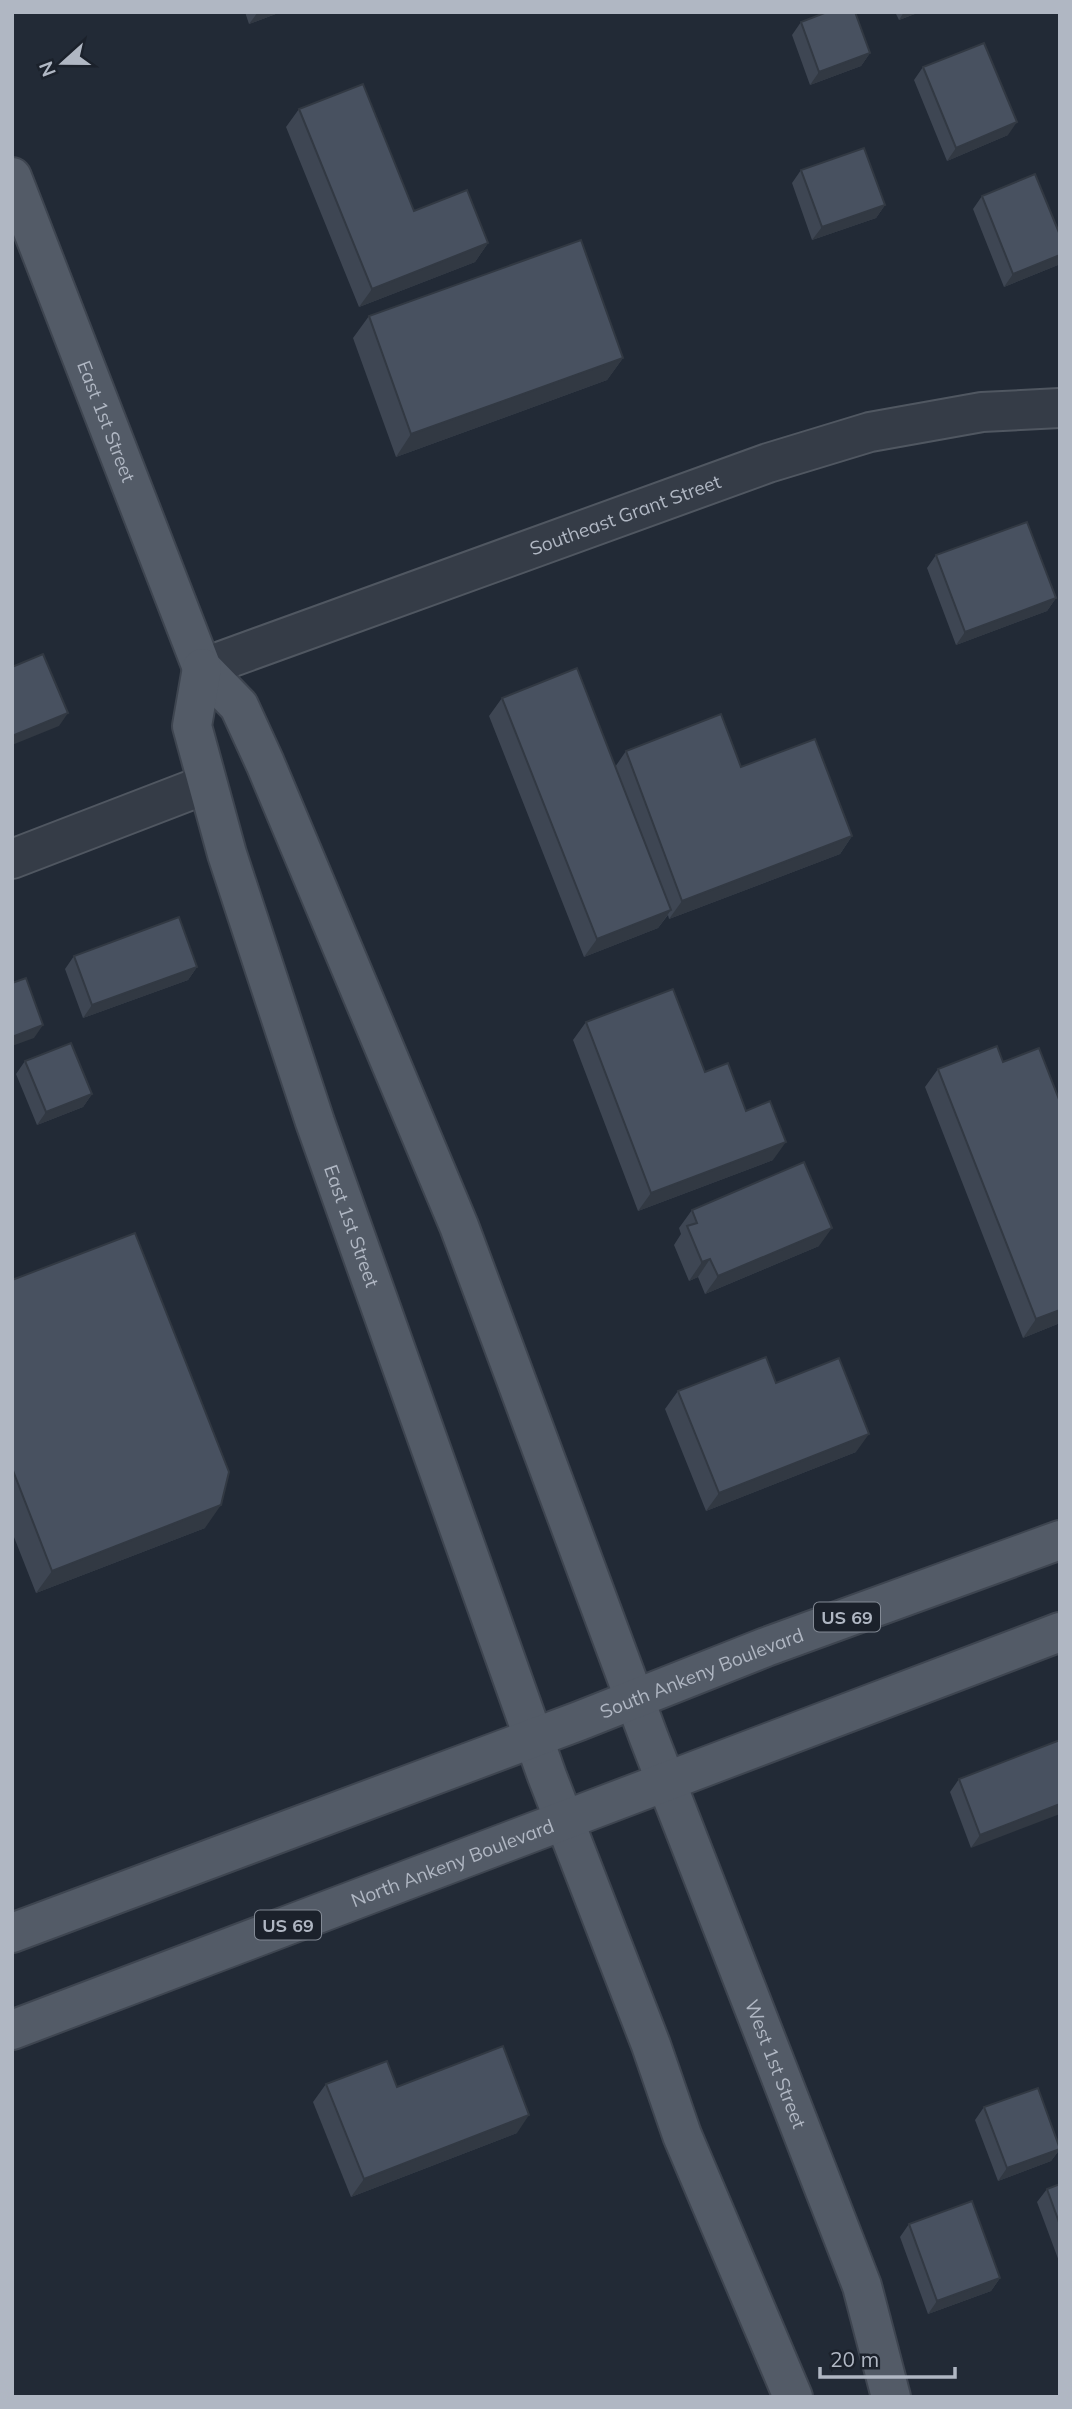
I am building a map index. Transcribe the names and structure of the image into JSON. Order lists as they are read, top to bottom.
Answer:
{
  "streets": {
    "main road": [
      "East 1st Street",
      "US 69",
      "South Ankeny Boulevard",
      "North Ankeny Boulevard",
      "West 1st Street"
    ],
    "street": ["Southeast Grant Street"]
  },
  "crossings": [
    ["East 1st Street", "Southeast Grant Street"],
    ["East 1st Street", "US 69"],
    ["East 1st Street", "South Ankeny Boulevard"],
    ["East 1st Street", "North Ankeny Boulevard"],
    ["East 1st Street", "West 1st Street"],
    ["US 69", "South Ankeny Boulevard"],
    ["US 69", "North Ankeny Boulevard"],
    ["US 69", "West 1st Street"],
    ["North Ankeny Boulevard", "West 1st Street"]
  ],
  "scale_bar": "20 m",
  "north": "left"
}
